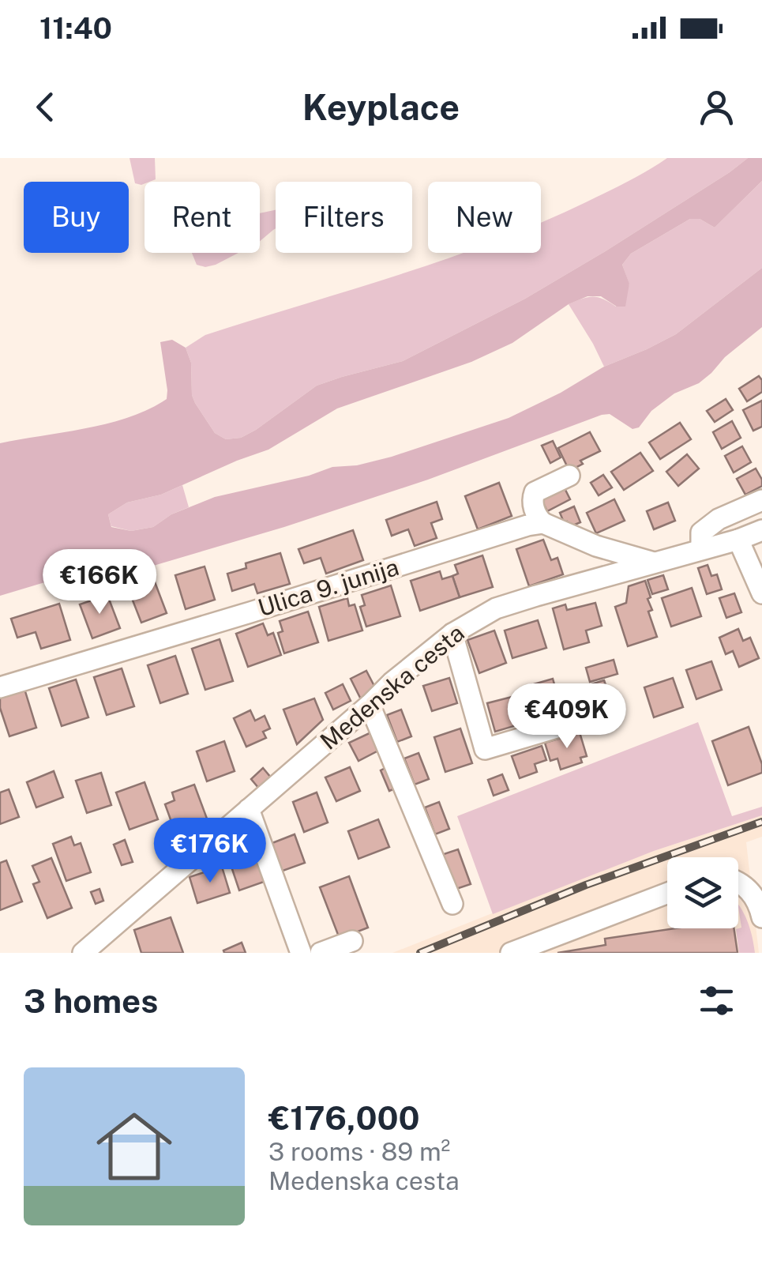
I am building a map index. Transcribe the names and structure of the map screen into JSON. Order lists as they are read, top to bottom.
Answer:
{
  "streets": {
    "street": ["Ulica 9. junija", "Medenska cesta"]
  },
  "page": {
    "status": "11:40",
    "header": "Keyplace",
    "chip": [
      "Buy",
      "Rent",
      "Filters",
      "New"
    ],
    "price": ["€166K", "€409K", "€176K"],
    "heading": "3 homes",
    "list": [
      {
        "name": "€176,000",
        "note": "3 rooms · 89 m² · Medenska cesta"
      }
    ]
  }
}
